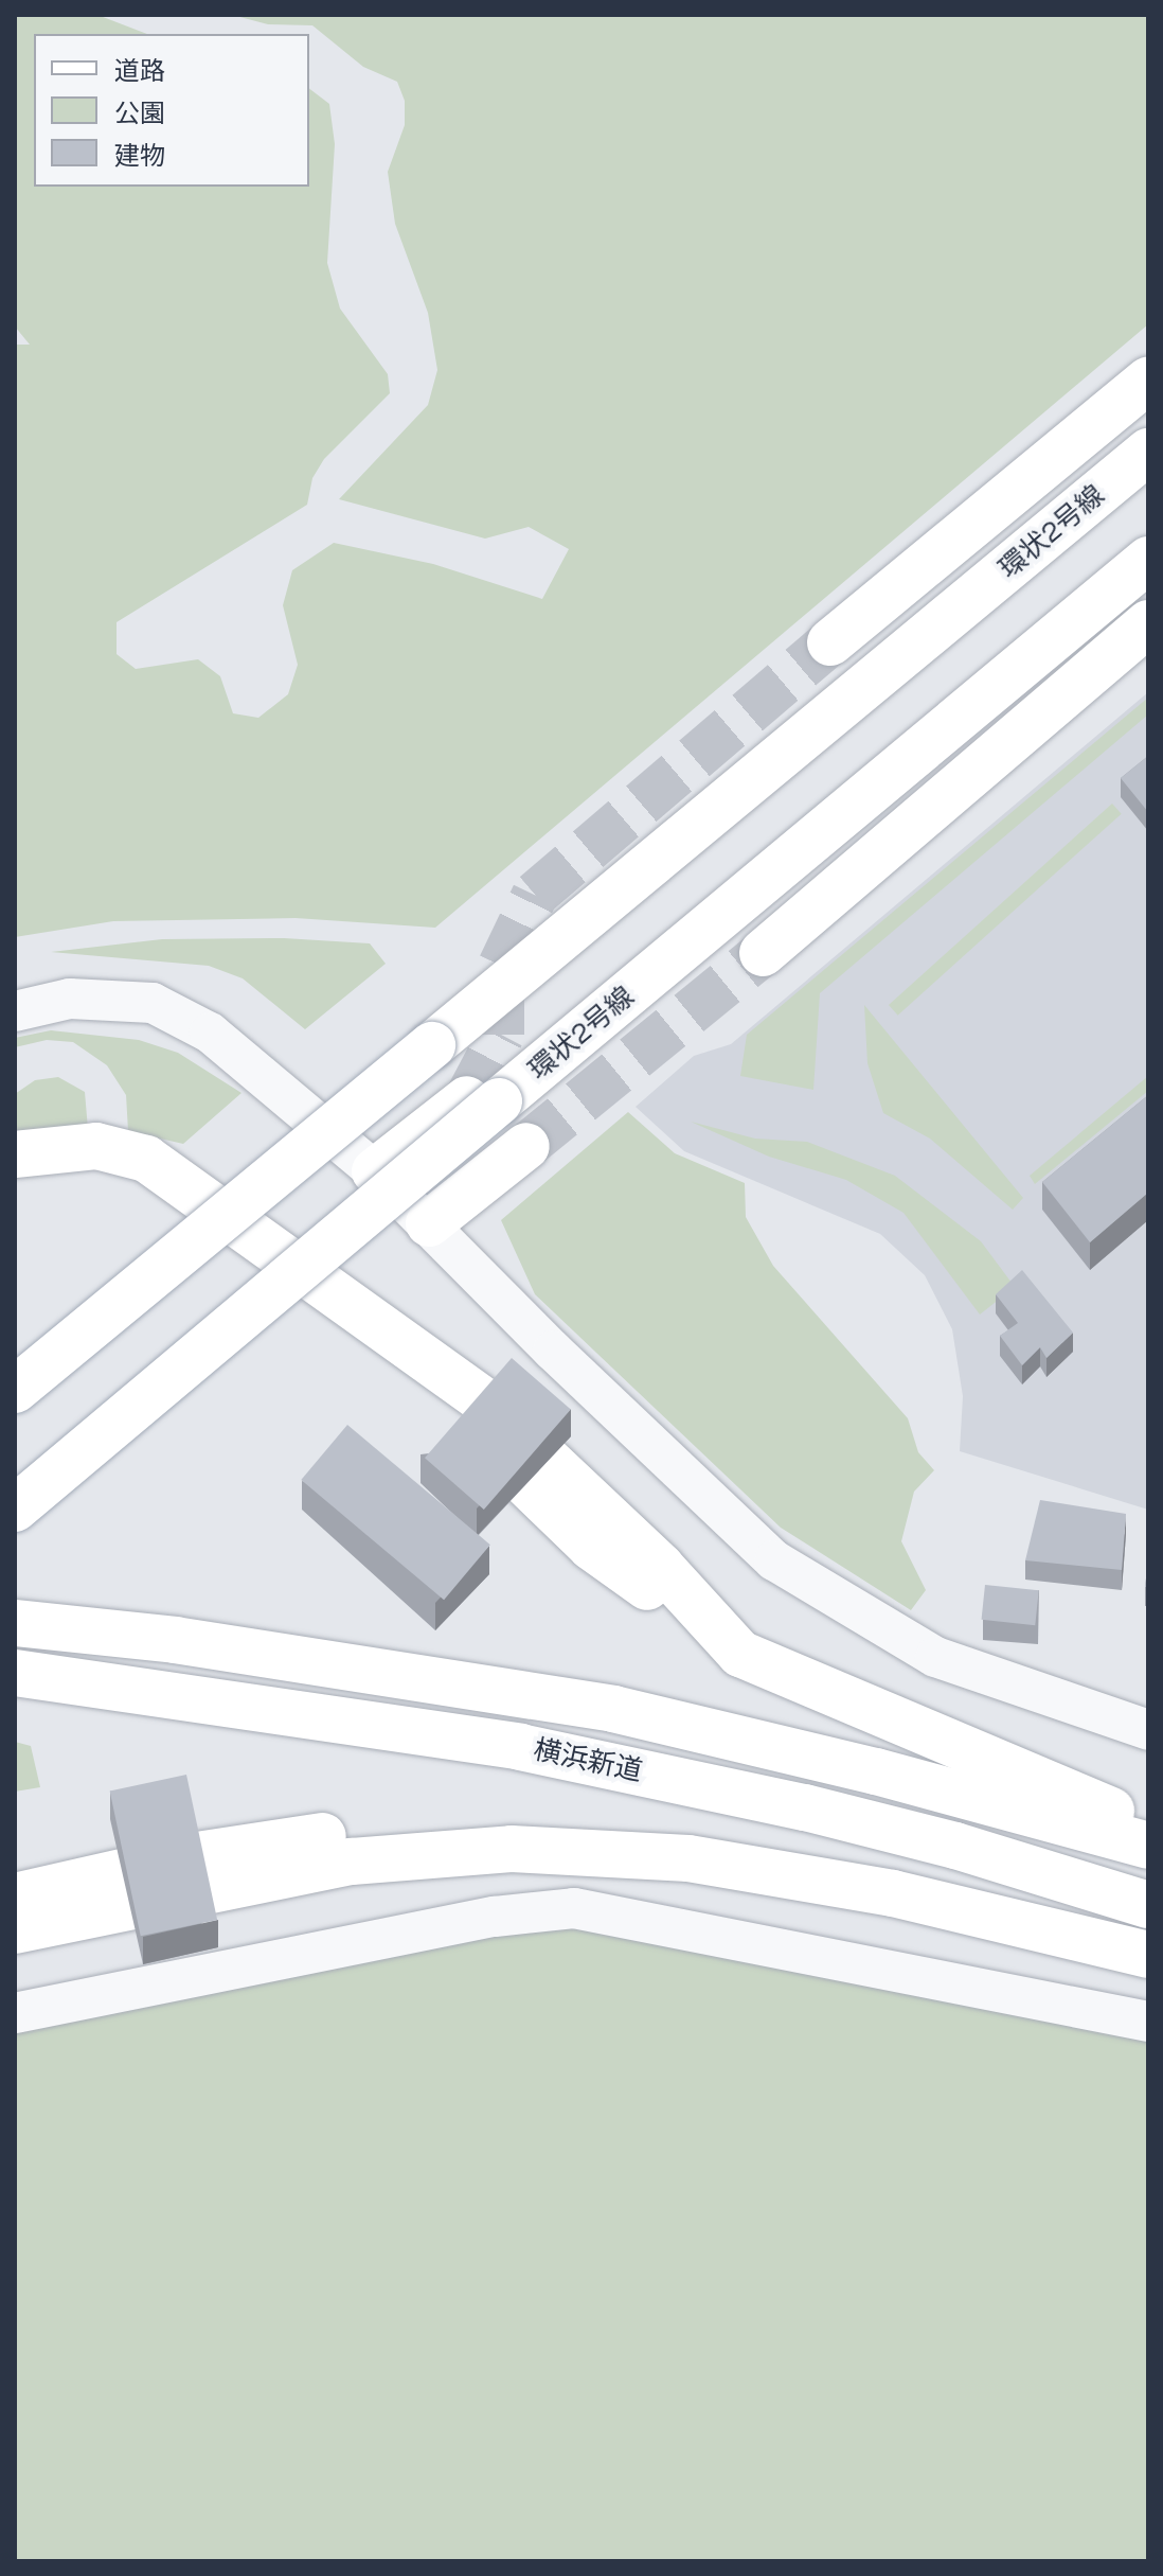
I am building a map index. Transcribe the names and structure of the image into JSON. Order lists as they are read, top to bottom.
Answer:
{
  "streets": {
    "main road": ["環状2号線", "横浜新道"]
  },
  "legend": ["道路", "公園", "建物"]
}
